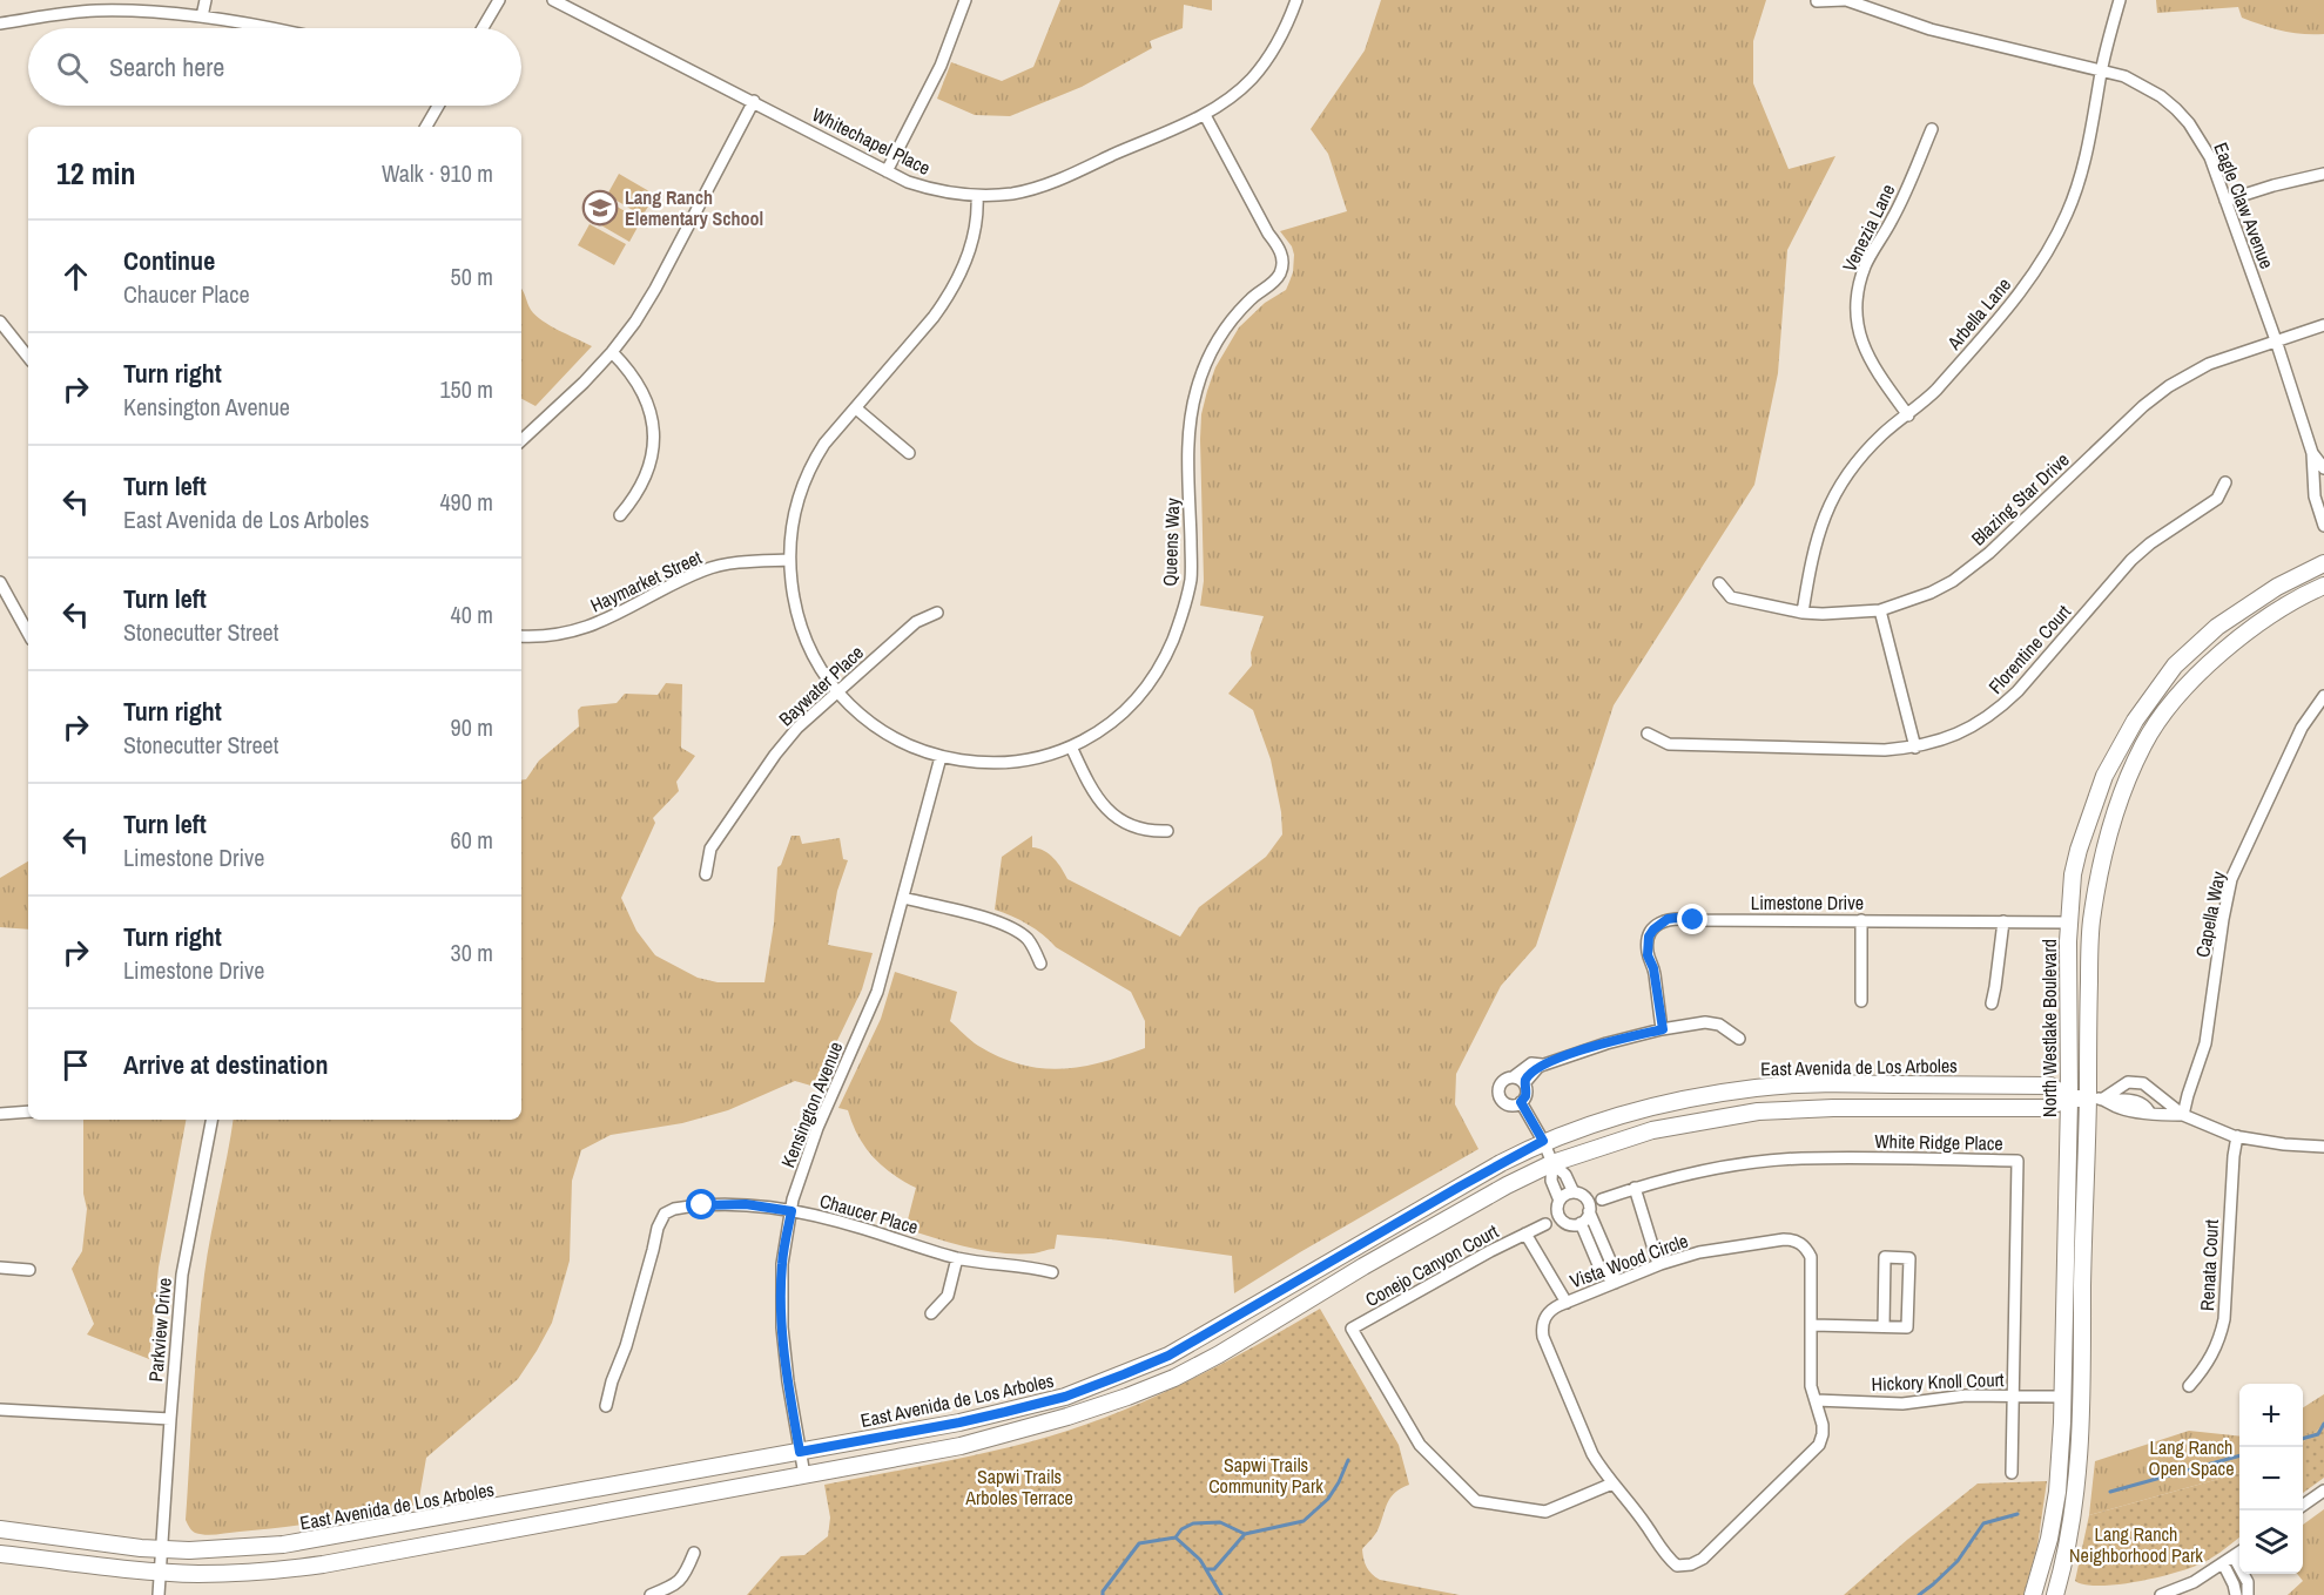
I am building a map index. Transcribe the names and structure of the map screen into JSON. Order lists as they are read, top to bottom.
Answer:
{
  "streets": {
    "main road": ["North Westlake Boulevard", "East Avenida de Los Arboles"],
    "street": [
      "Whitechapel Place",
      "Eagle Claw Avenue",
      "Venezia Lane",
      "Arbella Lane",
      "Blazing Star Drive",
      "Queens Way",
      "Haymarket Street",
      "Florentine Court",
      "Baywater Place",
      "Limestone Drive",
      "Capella Way",
      "Kensington Avenue",
      "White Ridge Place",
      "Chaucer Place",
      "Vista Wood Circle",
      "Conejo Canyon Court",
      "Renata Court",
      "Parkview Drive",
      "Hickory Knoll Court"
    ]
  },
  "crossings": [
    ["Whitechapel Place", "Queens Way"],
    ["Eagle Claw Avenue", "Arbella Lane"],
    ["Eagle Claw Avenue", "Blazing Star Drive"],
    ["Venezia Lane", "Arbella Lane"],
    ["Arbella Lane", "Blazing Star Drive"],
    ["Queens Way", "Haymarket Street"],
    ["Queens Way", "Baywater Place"],
    ["Queens Way", "Kensington Avenue"],
    ["Limestone Drive", "North Westlake Boulevard"],
    ["Capella Way", "East Avenida de Los Arboles"],
    ["North Westlake Boulevard", "East Avenida de Los Arboles"],
    ["North Westlake Boulevard", "Hickory Knoll Court"],
    ["East Avenida de Los Arboles", "Kensington Avenue"],
    ["East Avenida de Los Arboles", "Renata Court"],
    ["East Avenida de Los Arboles", "Parkview Drive"],
    ["Kensington Avenue", "Chaucer Place"],
    ["White Ridge Place", "Hickory Knoll Court"],
    ["Vista Wood Circle", "Conejo Canyon Court"],
    ["Vista Wood Circle", "Hickory Knoll Court"]
  ],
  "parks": [
    "Lang Ranch Open Space",
    "Sapwi Trails Community Park",
    "Sapwi Trails Arboles Terrace",
    "Lang Ranch Neighborhood Park"
  ],
  "places": {
    "school or university": ["Lang Ranch Elementary School"]
  },
  "page": {
    "search": "Search here",
    "heading": ["12 min", "Walk · 910 m"],
    "list": [
      ["Continue", "Chaucer Place", "50 m"],
      ["Turn right", "Kensington Avenue", "150 m"],
      ["Turn left", "East Avenida de Los Arboles", "490 m"],
      ["Turn left", "Stonecutter Street", "40 m"],
      ["Turn right", "Stonecutter Street", "90 m"],
      ["Turn left", "Limestone Drive", "60 m"],
      ["Turn right", "Limestone Drive", "30 m"],
      "Arrive at destination"
    ],
    "map_buttons": ["+", "−"]
  }
}
